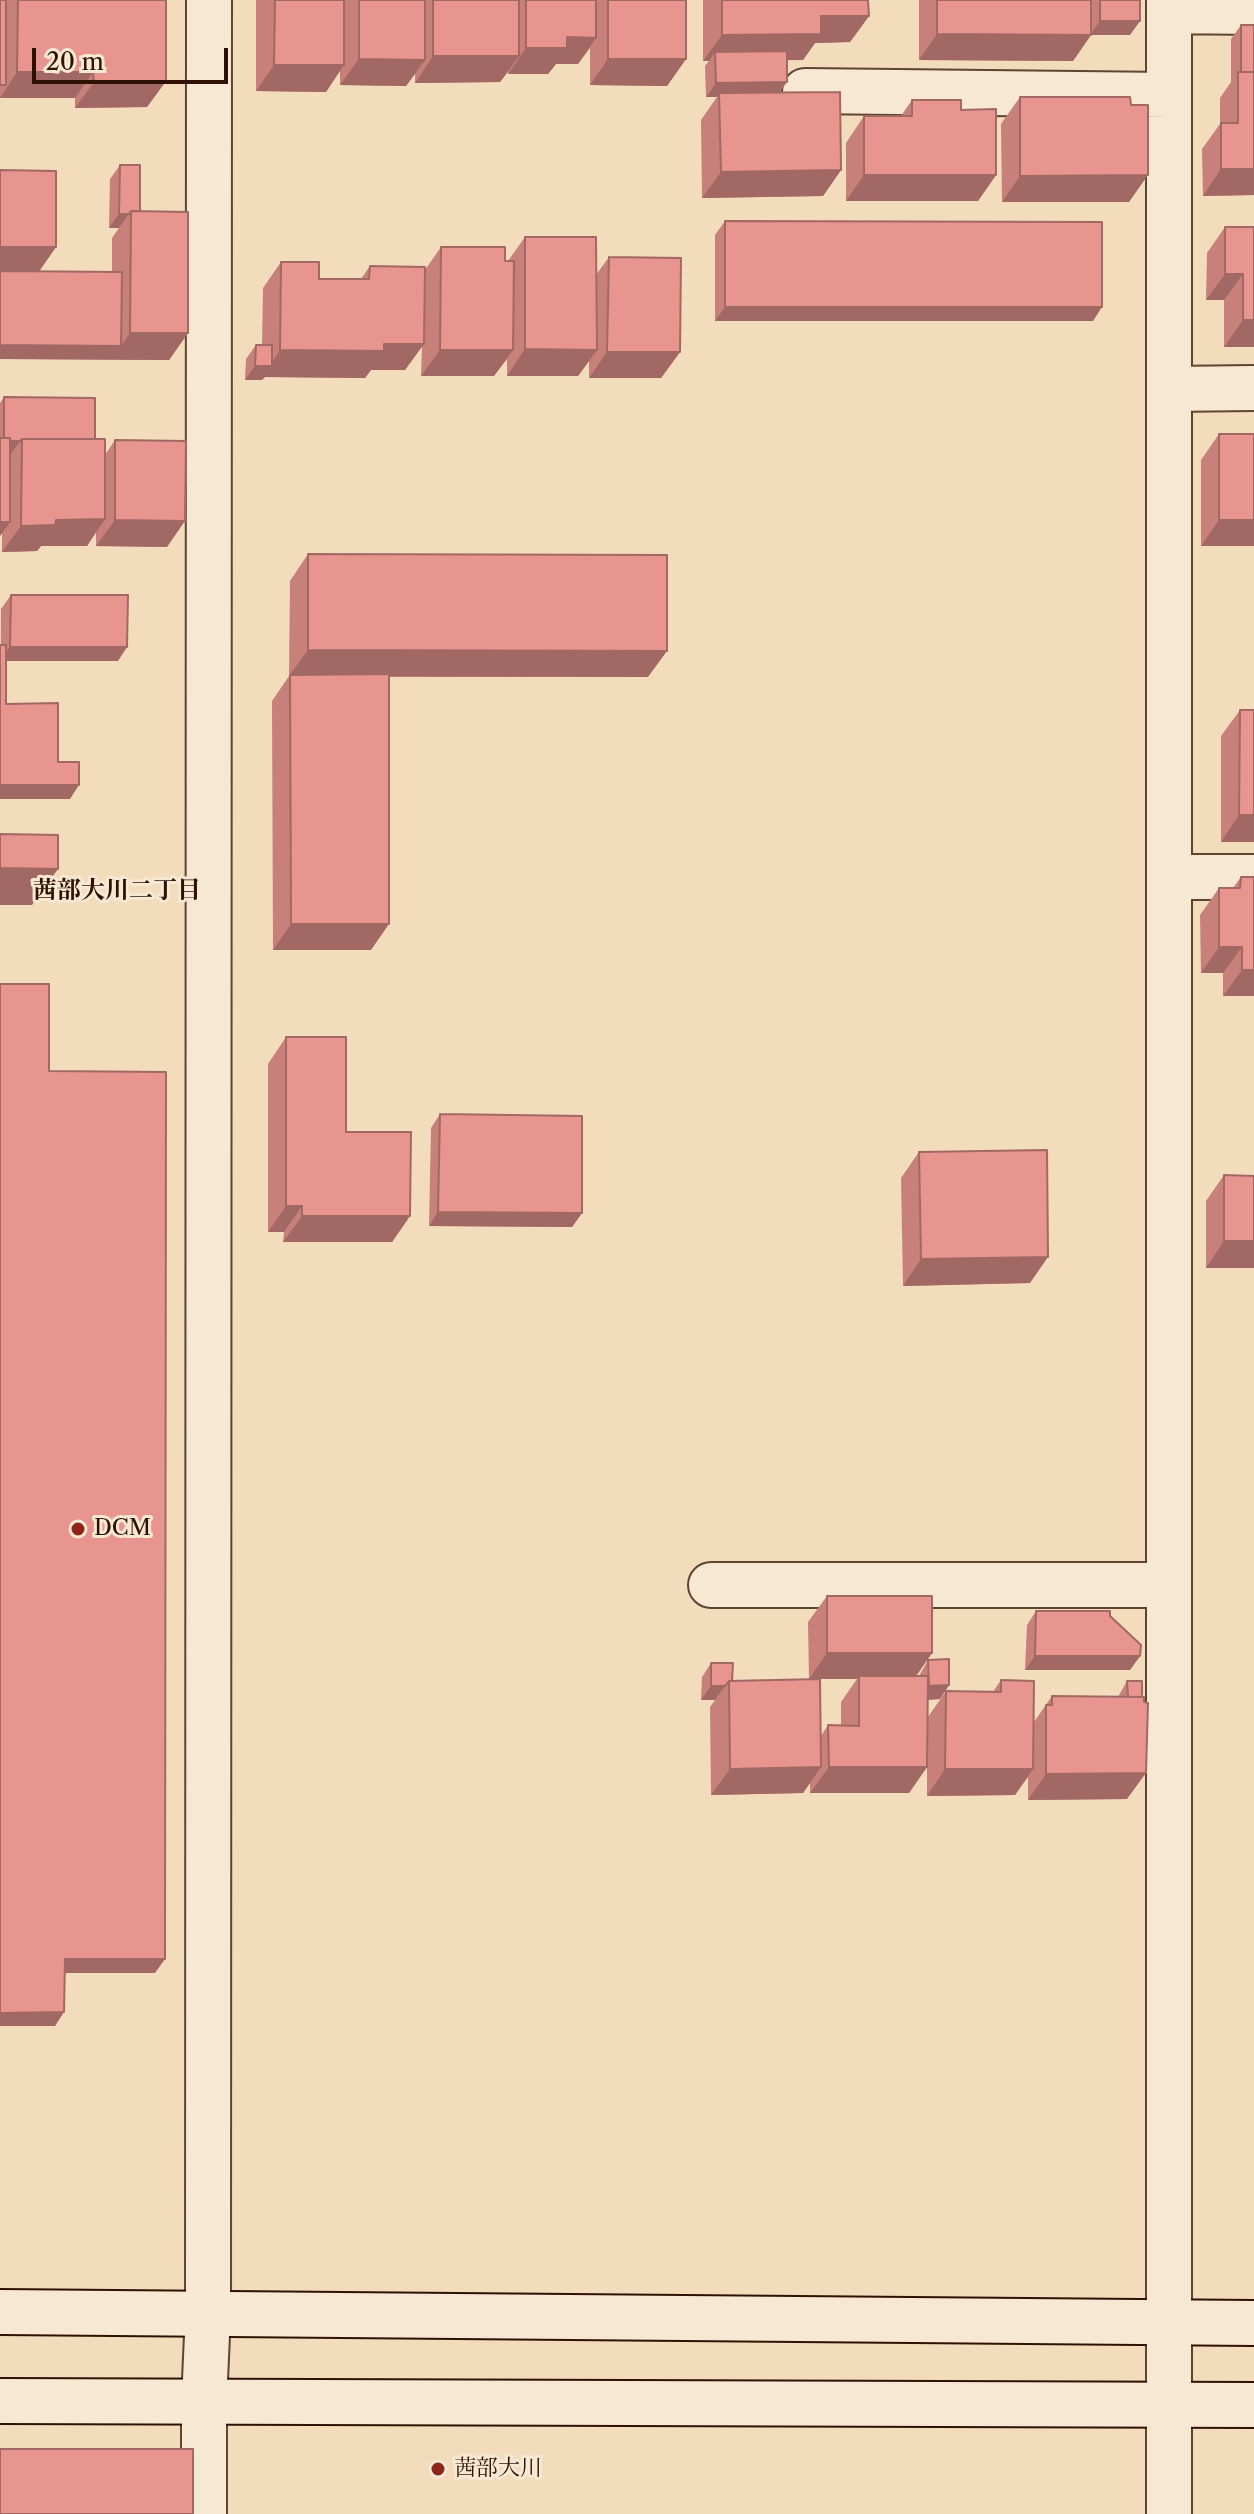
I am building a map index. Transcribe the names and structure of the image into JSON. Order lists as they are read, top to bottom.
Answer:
{
  "districts": ["茜部大川二丁目"],
  "places": ["DCM", "茜部大川"],
  "scale_bar": "20 m"
}
